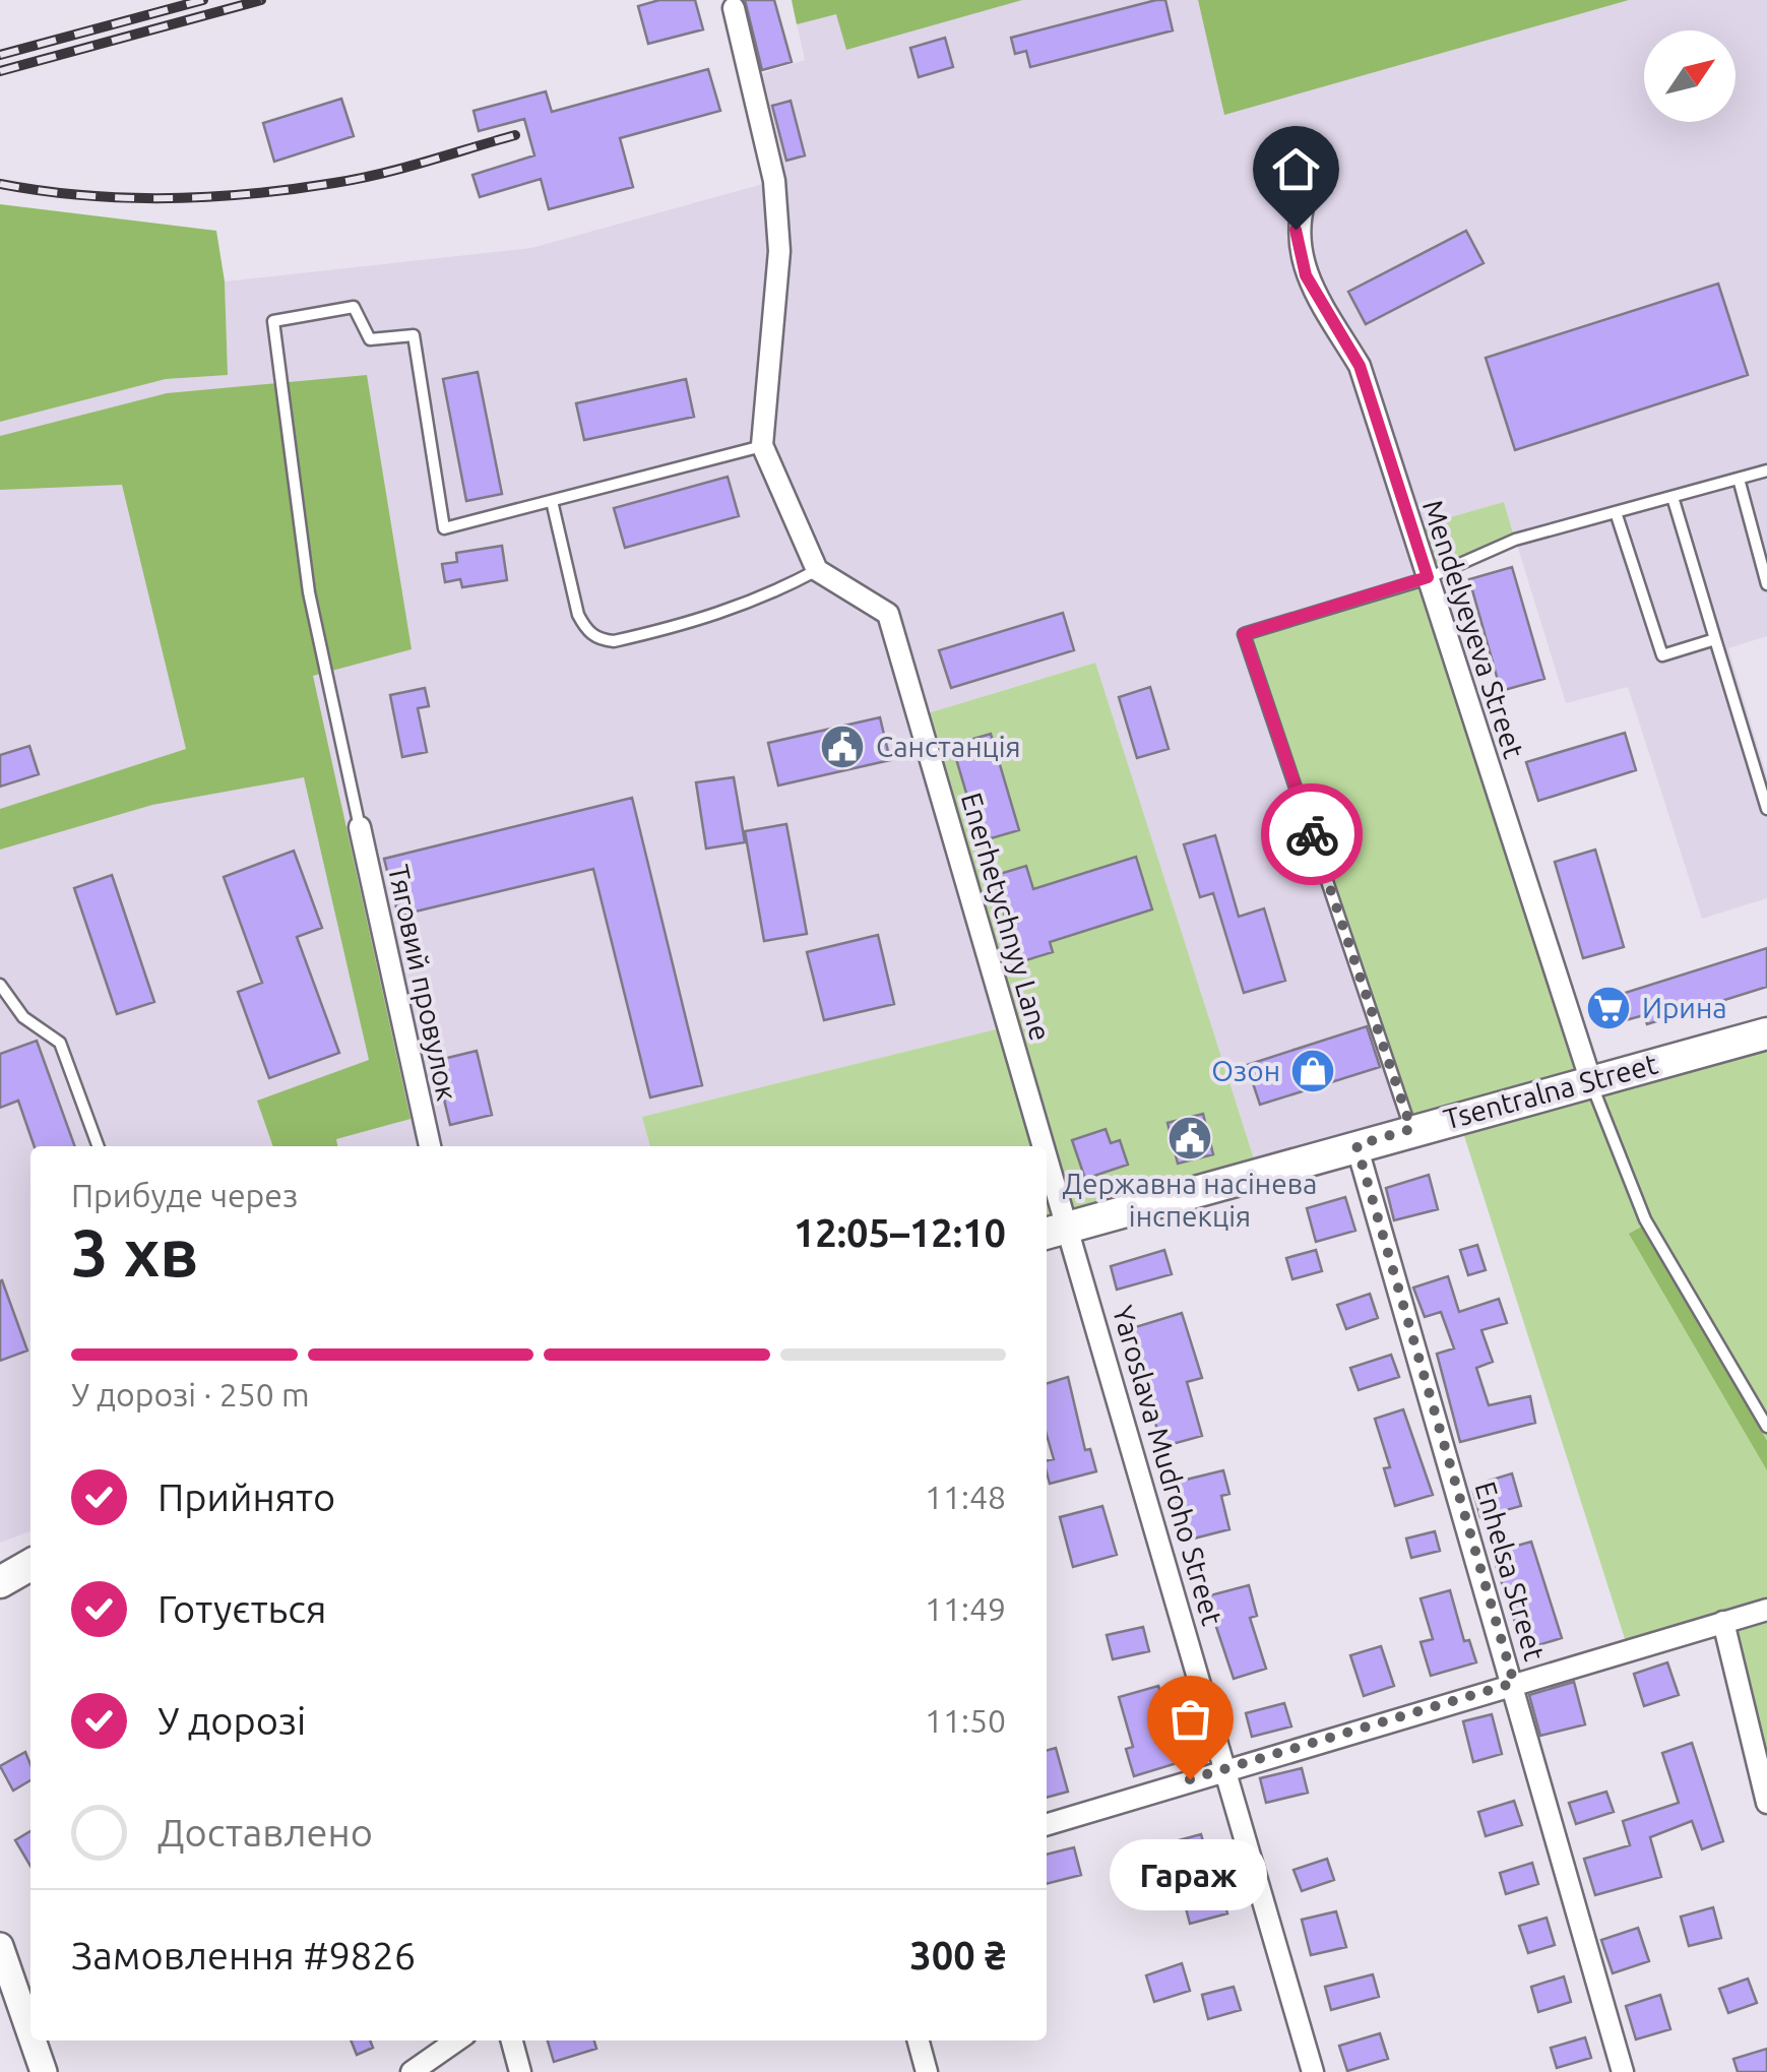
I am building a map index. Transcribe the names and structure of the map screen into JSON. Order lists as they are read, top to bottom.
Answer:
{
  "streets": {
    "main road": ["Tsentralna Street"],
    "street": [
      "Mendelyeyeva Street",
      "Enerhetychnyy Lane",
      "Тяговий провулок",
      "Yaroslava Mudroho Street",
      "Enhelsa Street"
    ]
  },
  "crossings": [
    ["Mendelyeyeva Street", "Tsentralna Street"],
    ["Enerhetychnyy Lane", "Tsentralna Street"],
    ["Enerhetychnyy Lane", "Yaroslava Mudroho Street"],
    ["Tsentralna Street", "Yaroslava Mudroho Street"],
    ["Tsentralna Street", "Enhelsa Street"]
  ],
  "places": {
    "public building": ["Санстанція", "Державна насiнева iнспекцiя"],
    "supermarket": ["Ирина"],
    "shop": ["Озон"],
    "other": ["Гараж"]
  },
  "north": "top right",
  "page": {
    "heading": ["3 хв", "Прибуде через", "12:05–12:10"],
    "panel": ["Замовлення #9826", "300 ₴"],
    "bar": "У дорозі · 250 m",
    "list": [
      ["Прийнято", "11:48"],
      ["Готується", "11:49"],
      ["У дорозі", "11:50"],
      "Доставлено"
    ],
    "bubble": "Гараж"
  }
}
